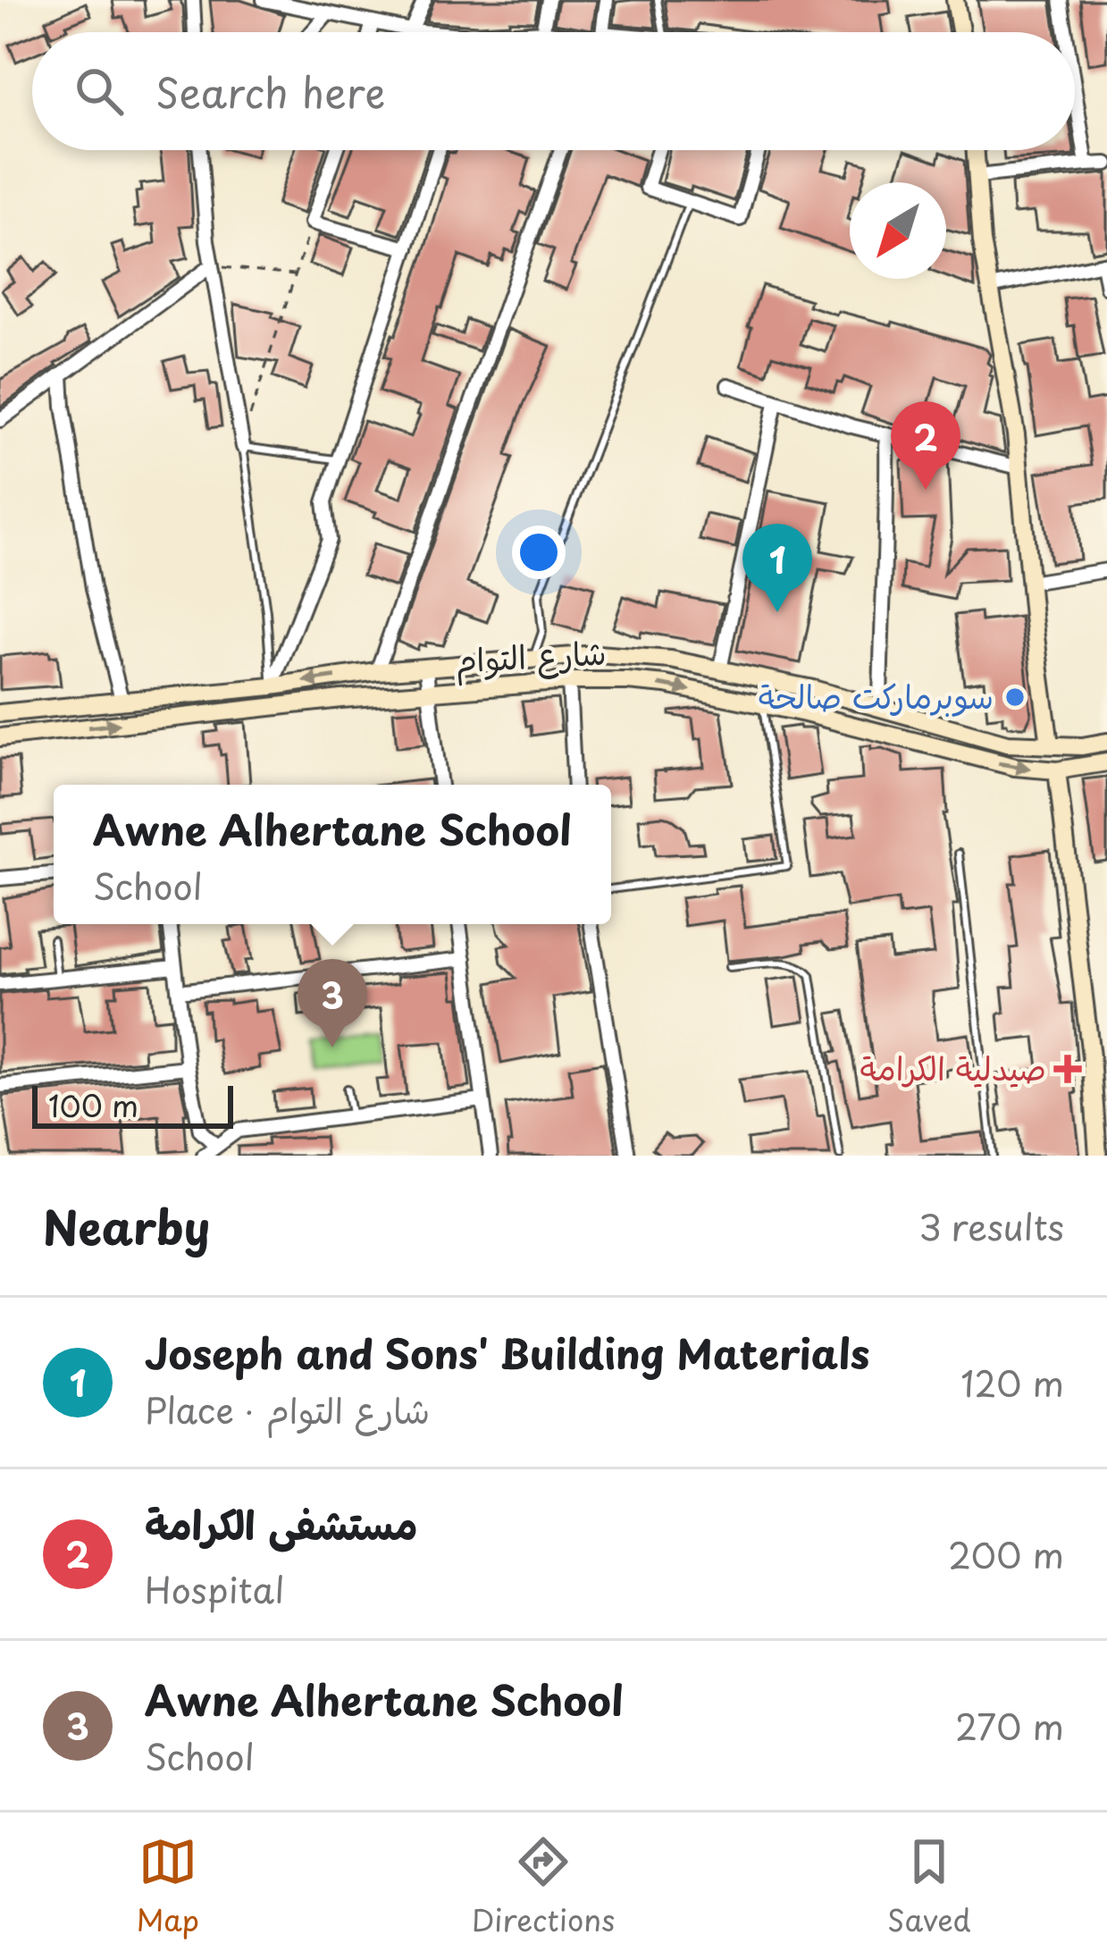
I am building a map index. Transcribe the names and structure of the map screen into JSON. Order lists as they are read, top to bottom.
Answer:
{
  "streets": {
    "main road": ["شارع التوام"]
  },
  "places": {
    "other": ["سوبرماركت صالحة"],
    "health": ["صيدلية الكرامة"]
  },
  "scale_bar": "100 m",
  "north": "bottom left",
  "page": {
    "search": "Search here",
    "pins": ["2", "1", "3"],
    "popup": ["Awne Alhertane School", "School"],
    "scale": "100 m",
    "heading": ["Nearby", "3 results"],
    "list": [
      {
        "mark": "1",
        "name": "Joseph and Sons' Building Materials",
        "note": "Place · شارع التوام",
        "value": "120 m"
      },
      {
        "mark": "2",
        "name": "مستشفى الكرامة",
        "note": "Hospital",
        "value": "200 m"
      },
      {
        "mark": "3",
        "name": "Awne Alhertane School",
        "note": "School",
        "value": "270 m"
      }
    ],
    "nav": ["Map", "Directions", "Saved"]
  }
}
